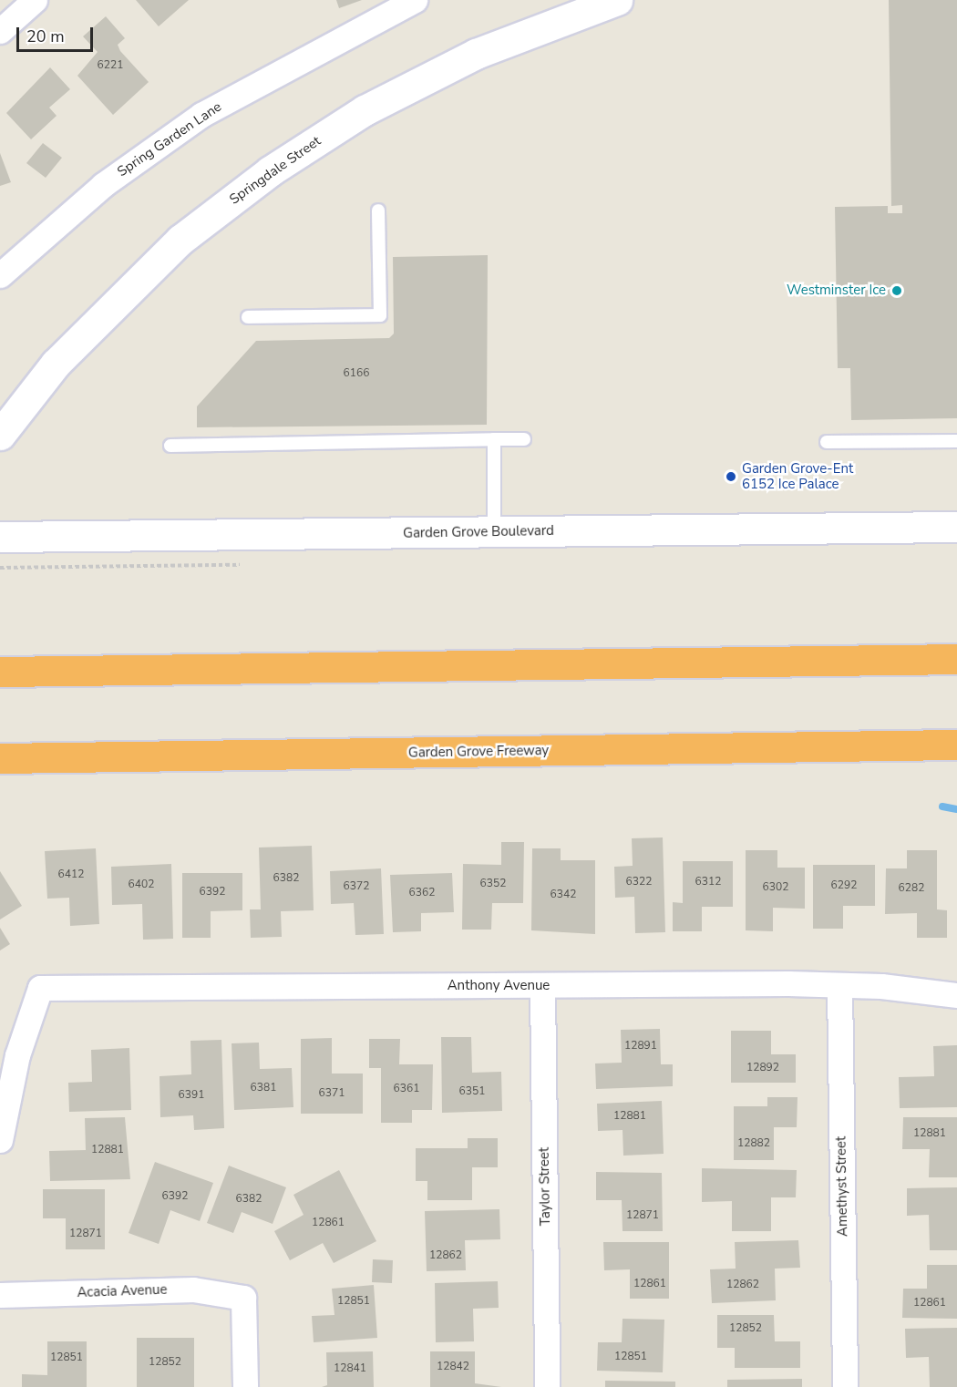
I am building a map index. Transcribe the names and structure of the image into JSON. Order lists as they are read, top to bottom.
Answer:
{
  "streets": {
    "highway": ["Garden Grove Freeway"],
    "main road": ["Springdale Street", "Garden Grove Boulevard"],
    "street": [
      "Spring Garden Lane",
      "Anthony Avenue",
      "Taylor Street",
      "Amethyst Street",
      "Acacia Avenue"
    ]
  },
  "crossings": [
    ["Anthony Avenue", "Taylor Street"],
    ["Anthony Avenue", "Amethyst Street"]
  ],
  "places": ["Westminster Ice", "Garden Grove-Ent 6152 Ice Palace"],
  "house_numbers": [
    "6221",
    "6166",
    "6412",
    "6382",
    "6322",
    "6312",
    "6352",
    "6402",
    "6292",
    "6372",
    "6302",
    "6282",
    "6392",
    "6362",
    "6342",
    "12891",
    "12892",
    "6381",
    "6361",
    "6351",
    "6371",
    "6391",
    "12881",
    "12881",
    "12882",
    "12881",
    "6392",
    "6382",
    "12871",
    "12861",
    "12871",
    "12862",
    "12861",
    "12862",
    "12851",
    "12861",
    "12852",
    "12851",
    "12851",
    "12852",
    "12842",
    "12841"
  ],
  "scale_bar": "20 m"
}
